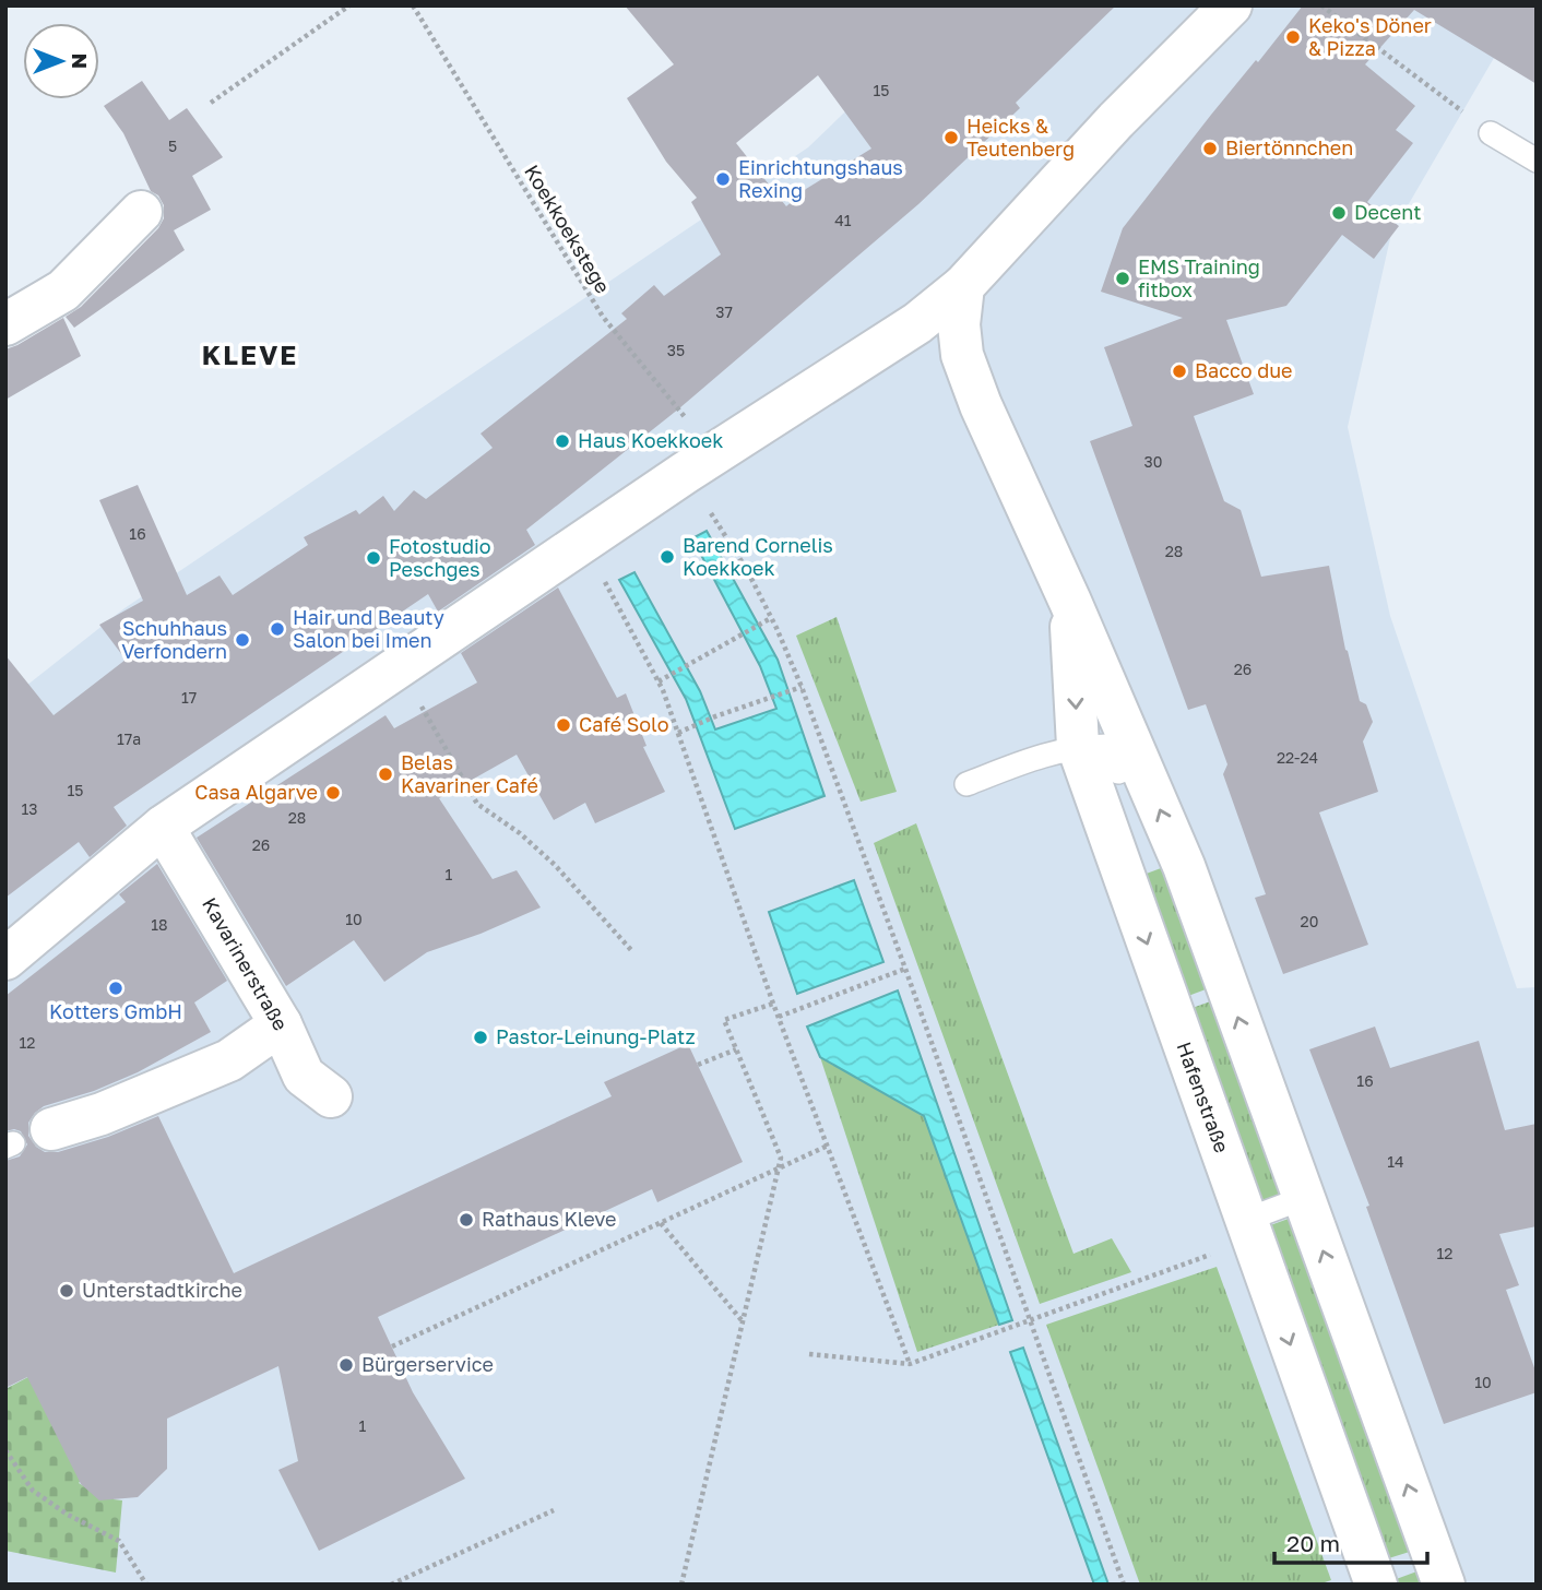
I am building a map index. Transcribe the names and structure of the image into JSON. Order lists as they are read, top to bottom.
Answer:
{
  "streets": {
    "street": ["Kavarinerstraße", "Hafenstraße"],
    "path": ["Koekkoekstege"]
  },
  "districts": ["KLEVE"],
  "places": [
    "Keko's Döner & Pizza",
    "Heicks & Teutenberg",
    "Biertönnchen",
    "Einrichtungshaus Rexing",
    "Decent",
    "EMS Training fitbox",
    "Bacco due",
    "Haus Koekkoek",
    "Barend Cornelis Koekkoek",
    "Fotostudio Peschges",
    "Hair und Beauty Salon bei Imen",
    "Schuhhaus Verfondern",
    "Café Solo",
    "Belas Kavariner Café",
    "Casa Algarve",
    "Kotters GmbH",
    "Pastor-Leinung-Platz",
    "Rathaus Kleve",
    "Unterstadtkirche",
    "Bürgerservice"
  ],
  "house_numbers": [
    "15",
    "5",
    "41",
    "37",
    "35",
    "30",
    "16",
    "28",
    "26",
    "17",
    "17a",
    "22-24",
    "15",
    "13",
    "28",
    "26",
    "1",
    "10",
    "20",
    "18",
    "12",
    "16",
    "14",
    "12",
    "10",
    "1"
  ],
  "scale_bar": "20 m",
  "north": "right"
}
